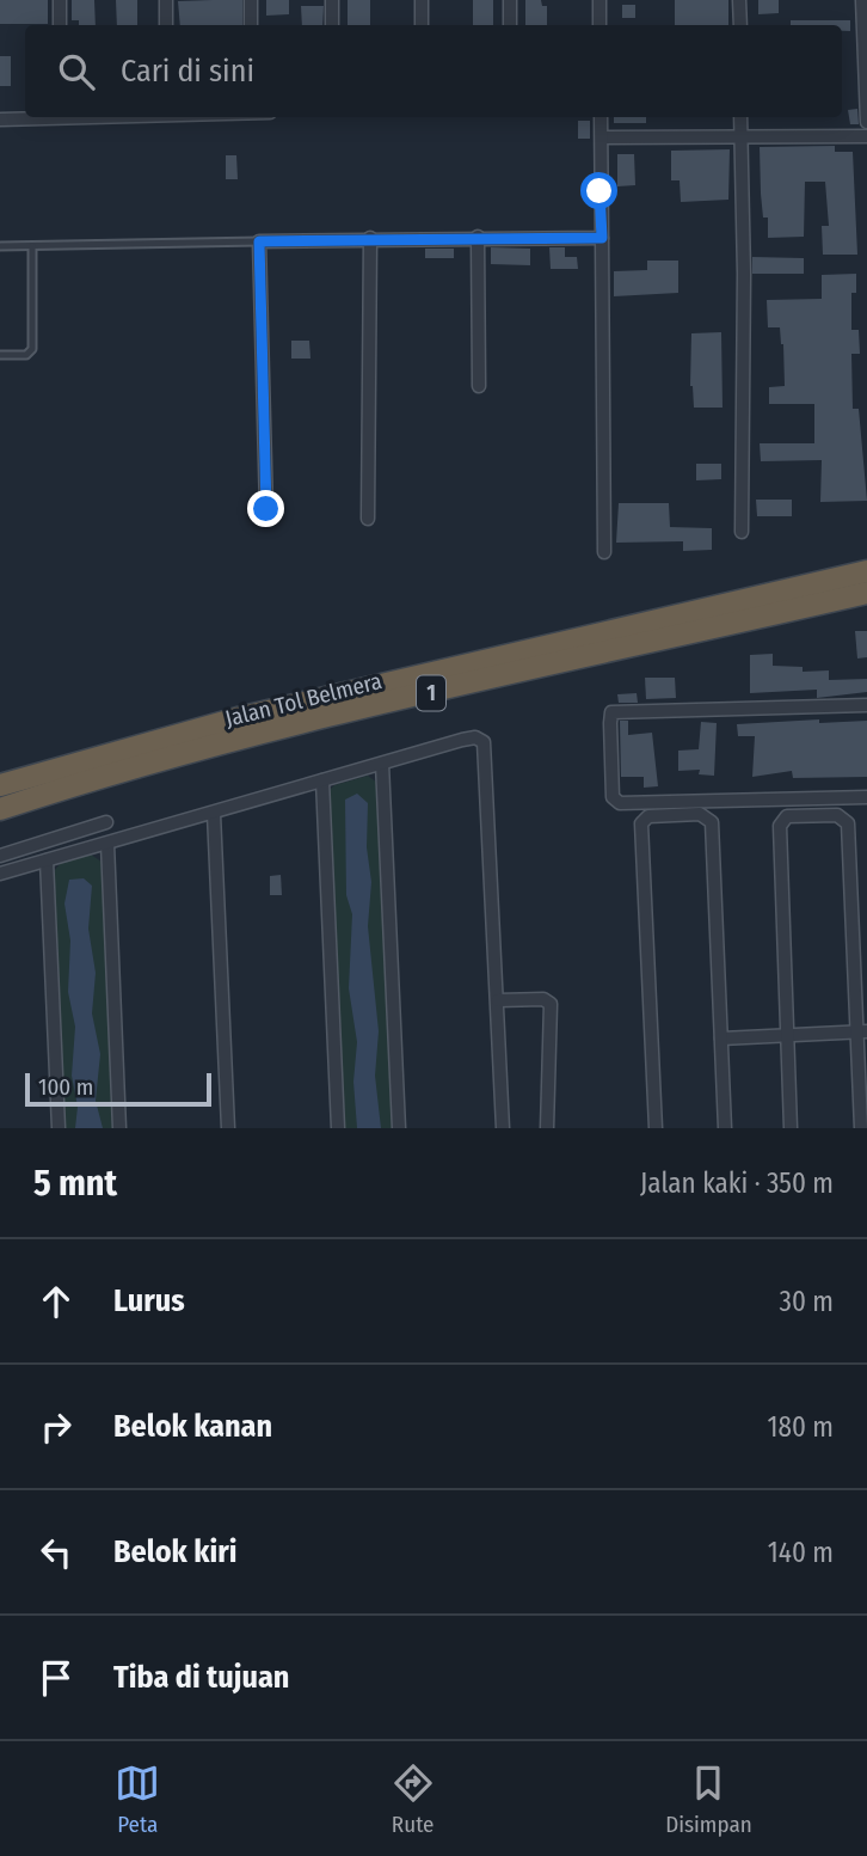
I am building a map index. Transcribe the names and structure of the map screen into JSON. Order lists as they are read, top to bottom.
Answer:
{
  "streets": {
    "highway": ["1", "Jalan Tol Belmera"]
  },
  "scale_bar": "100 m",
  "page": {
    "search": "Cari di sini",
    "scale": "100 m",
    "heading": ["5 mnt", "Jalan kaki · 350 m"],
    "list": [
      ["Lurus", "30 m"],
      ["Belok kanan", "180 m"],
      ["Belok kiri", "140 m"],
      "Tiba di tujuan"
    ],
    "nav": ["Peta", "Rute", "Disimpan"]
  }
}
